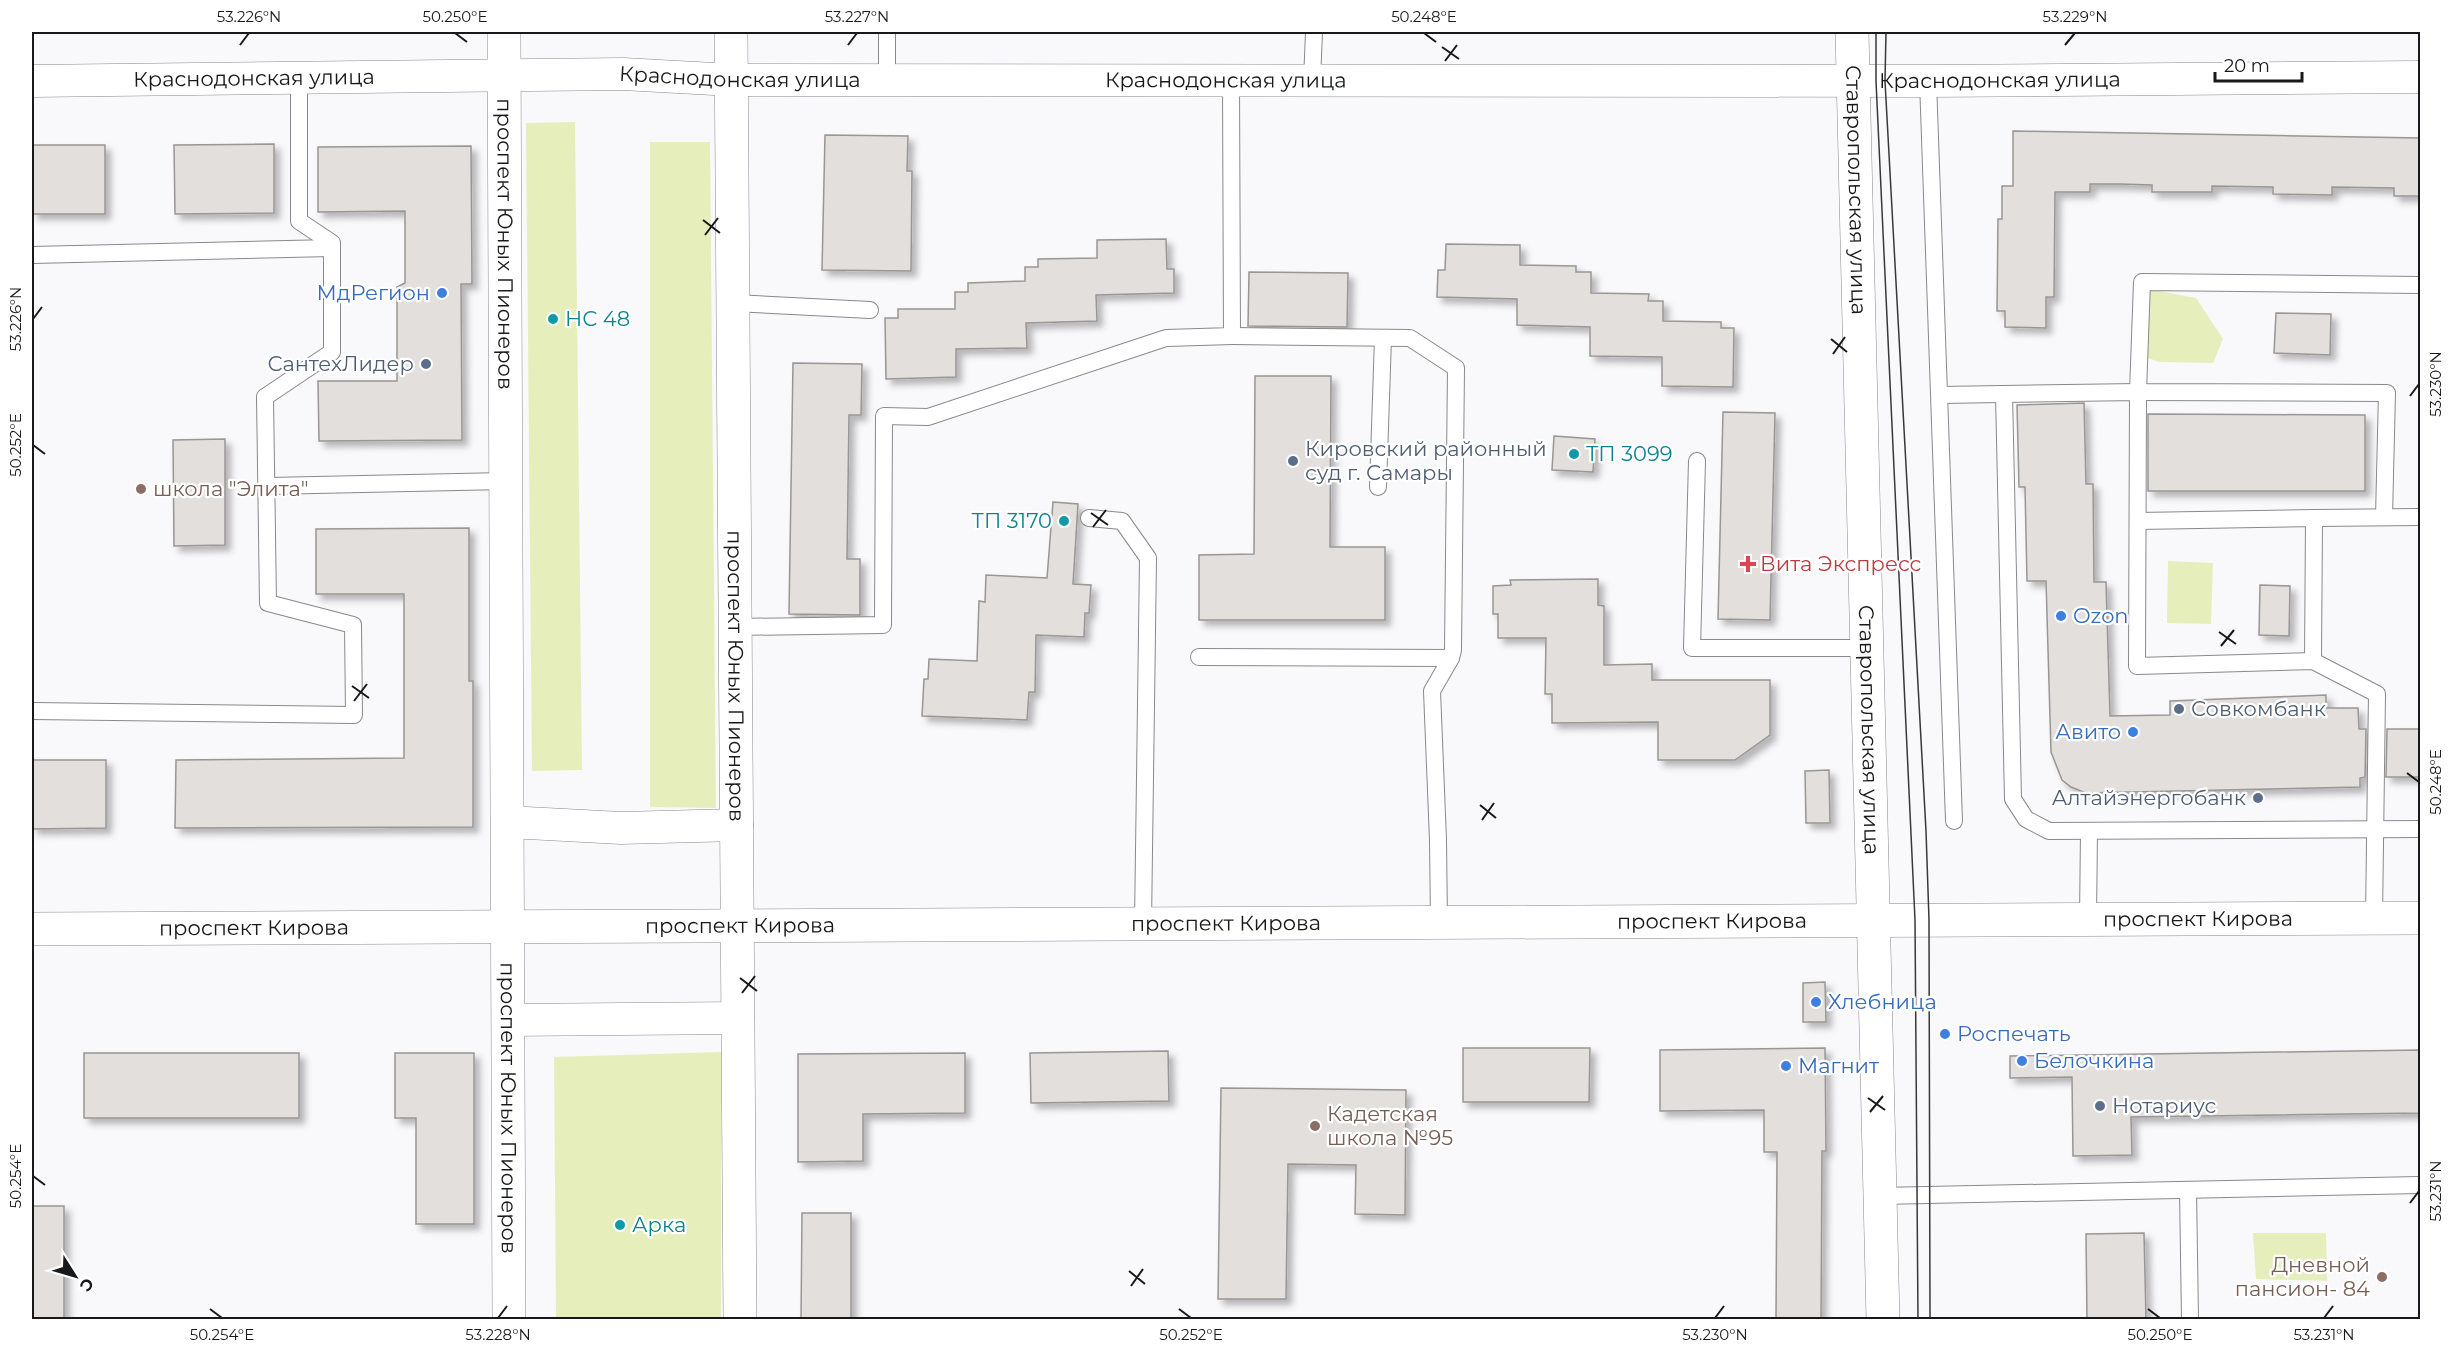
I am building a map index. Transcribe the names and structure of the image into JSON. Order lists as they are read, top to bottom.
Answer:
{
  "streets": {
    "street": [
      "Краснодонская улица",
      "Ставропольская улица",
      "проспект Юных Пионеров",
      "проспект Кирова"
    ]
  },
  "crossings": [
    ["Краснодонская улица", "Ставропольская улица"],
    ["Краснодонская улица", "проспект Юных Пионеров"],
    ["Ставропольская улица", "проспект Кирова"],
    ["проспект Юных Пионеров", "проспект Кирова"]
  ],
  "places": {
    "other": [
      "МдРегион",
      "НС 48",
      "СантехЛидер",
      "ТП 3099",
      "Кировский районный суд г. Самары",
      "школа \"Элита\"",
      "ТП 3170",
      "Ozon",
      "Совкомбанк",
      "Авито",
      "Алтайэнергобанк",
      "Хлебница",
      "Роспечать",
      "Белочкина",
      "Магнит",
      "Нотариус",
      "Кадетская школа №95",
      "Арка",
      "Дневной пансион- 84"
    ],
    "health": ["Вита Экспресс"]
  },
  "scale_bar": "20 m",
  "north": "bottom right",
  "coordinates": [
    "53.226°N",
    "50.250°E",
    "53.227°N",
    "50.248°E",
    "53.229°N",
    "53.230°N",
    "50.252°E",
    "50.254°E",
    "53.231°N",
    "53.228°N"
  ]
}
